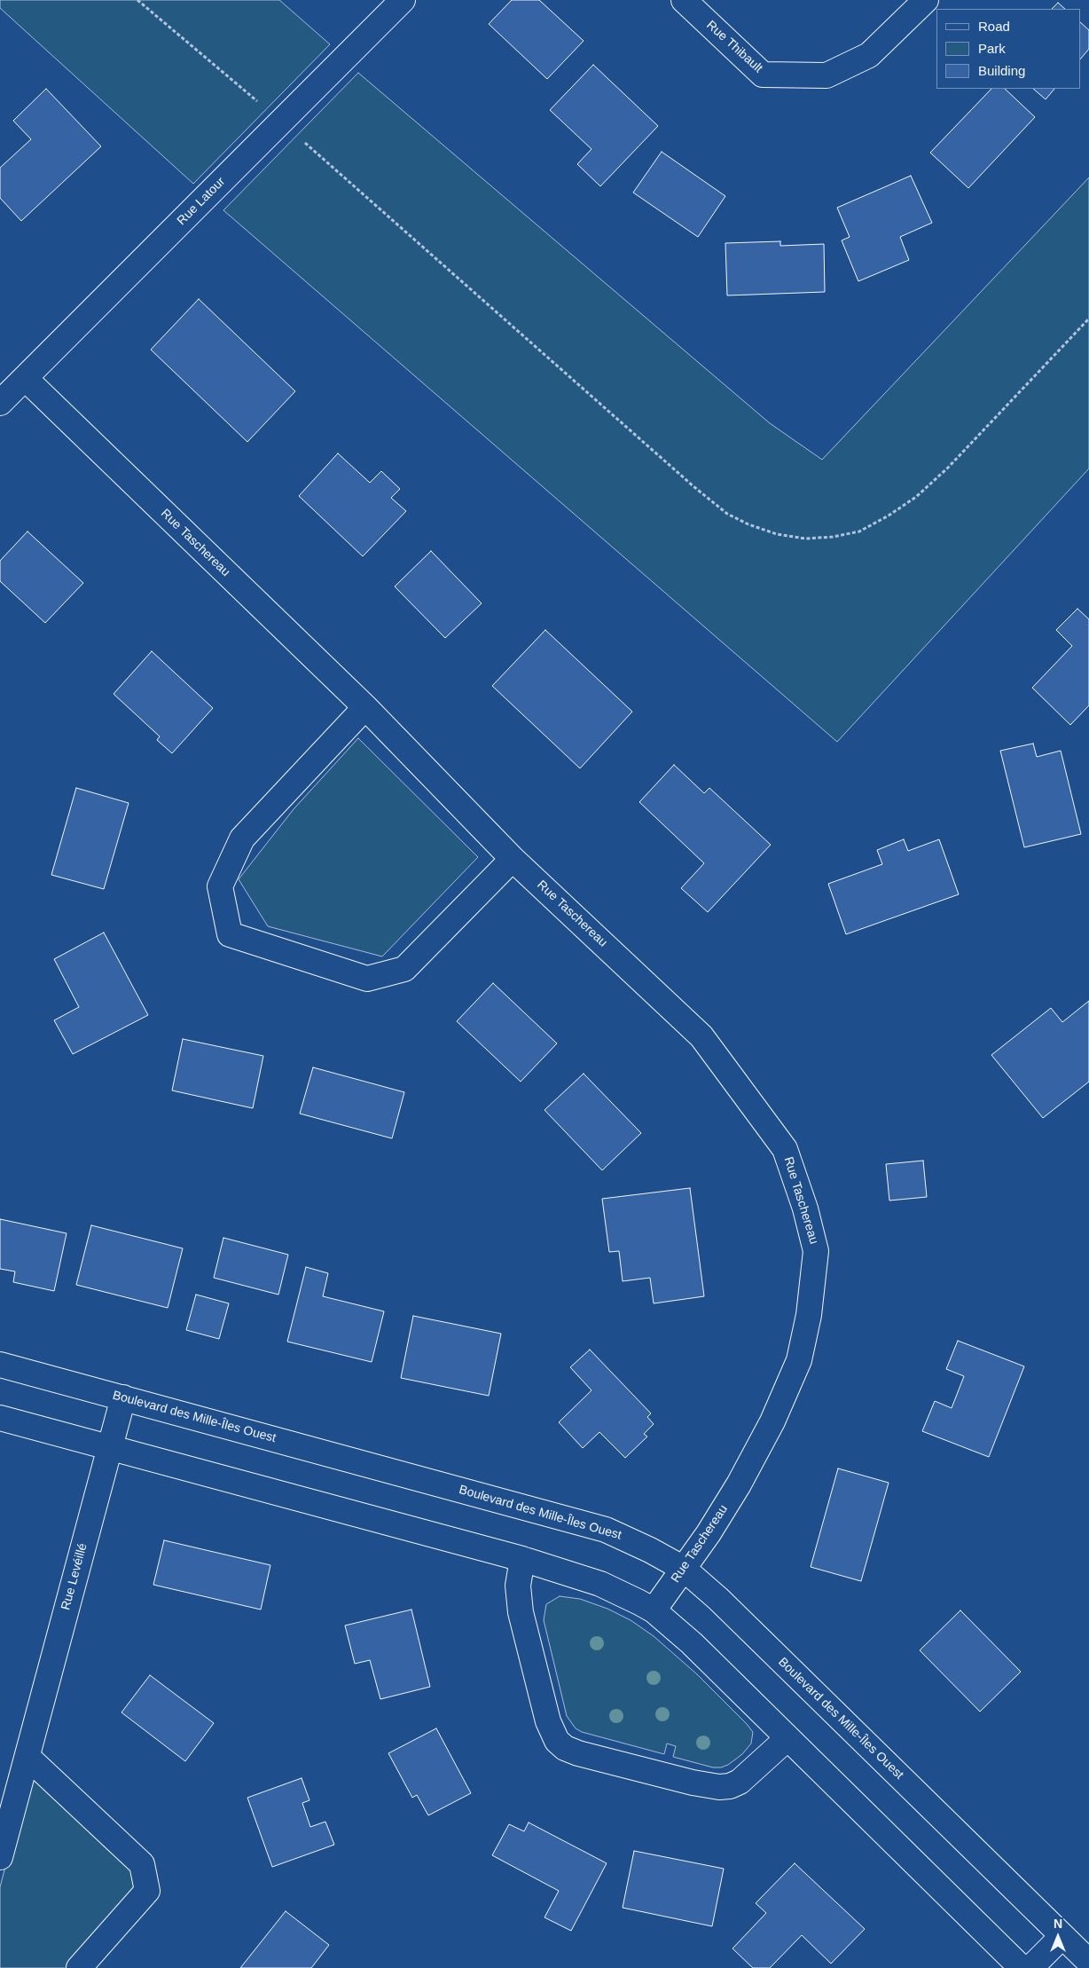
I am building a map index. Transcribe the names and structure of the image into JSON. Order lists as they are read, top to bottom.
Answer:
{
  "streets": {
    "street": [
      "Rue Thibault",
      "Rue Latour",
      "Rue Taschereau",
      "Boulevard des Mille-Îles Ouest",
      "Rue Levéillé"
    ]
  },
  "crossings": [
    ["Rue Latour", "Rue Taschereau"],
    ["Rue Taschereau", "Boulevard des Mille-Îles Ouest"],
    ["Boulevard des Mille-Îles Ouest", "Rue Levéillé"]
  ],
  "legend": ["Road", "Park", "Building"],
  "north": "top"
}
